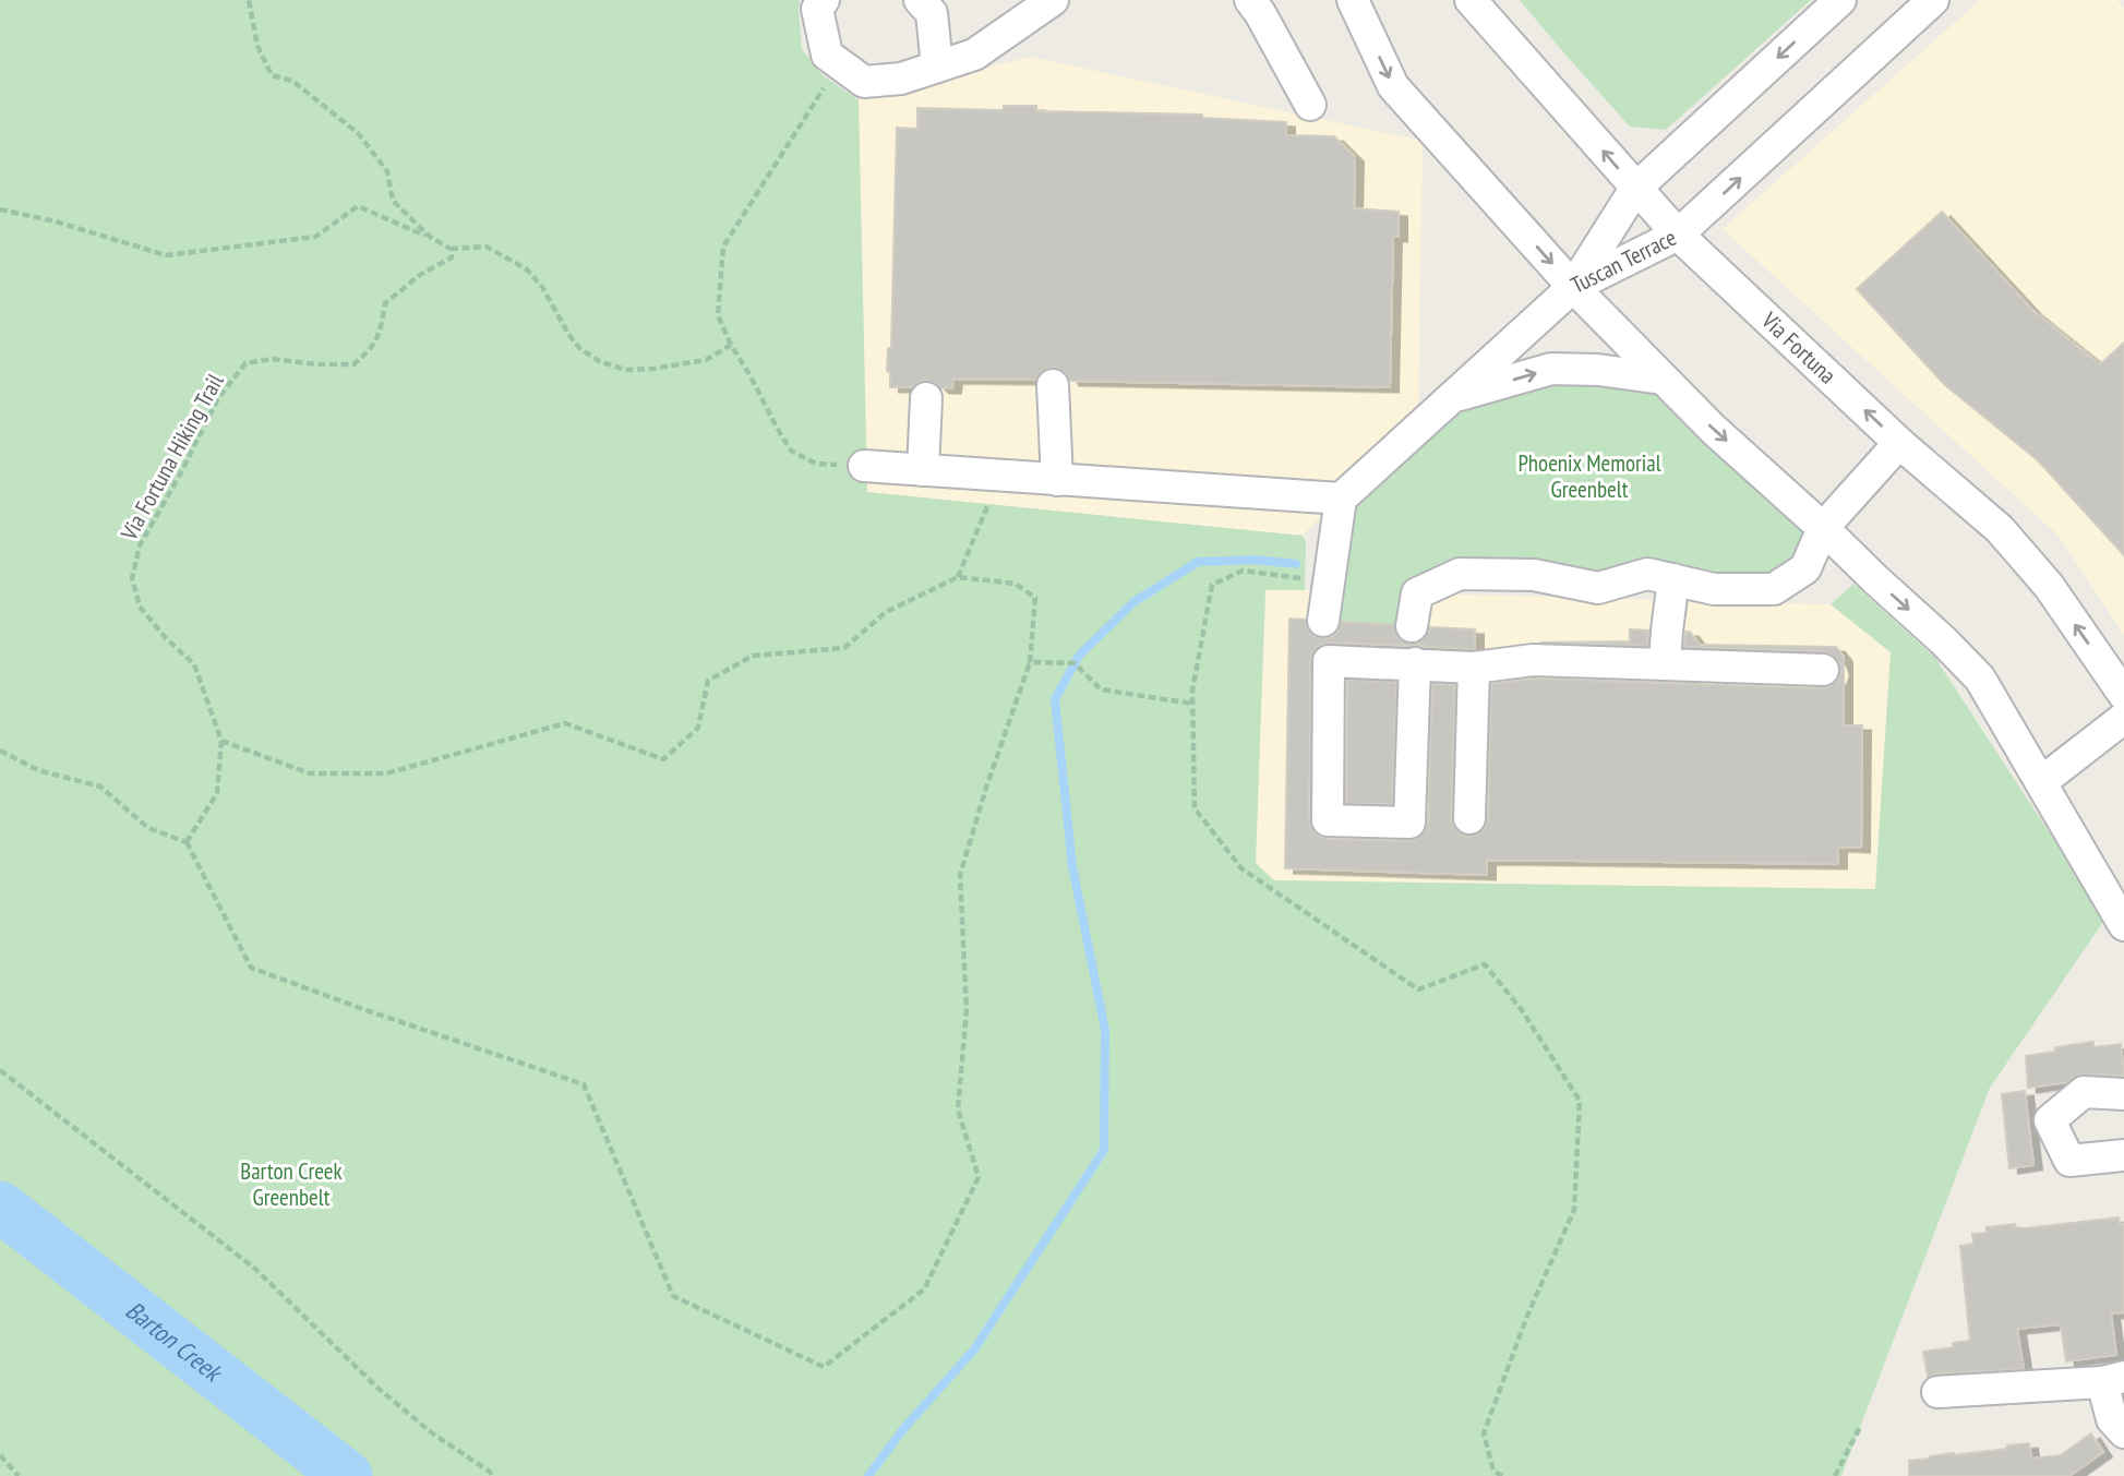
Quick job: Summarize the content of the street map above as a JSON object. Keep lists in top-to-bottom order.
{
  "streets": {
    "street": ["Tuscan Terrace", "Via Fortuna"],
    "path": ["Via Fortuna Hiking Trail"]
  },
  "crossings": [
    ["Tuscan Terrace", "Via Fortuna"]
  ],
  "water": ["Barton Creek"],
  "parks": ["Phoenix Memorial Greenbelt", "Barton Creek Greenbelt"]
}
